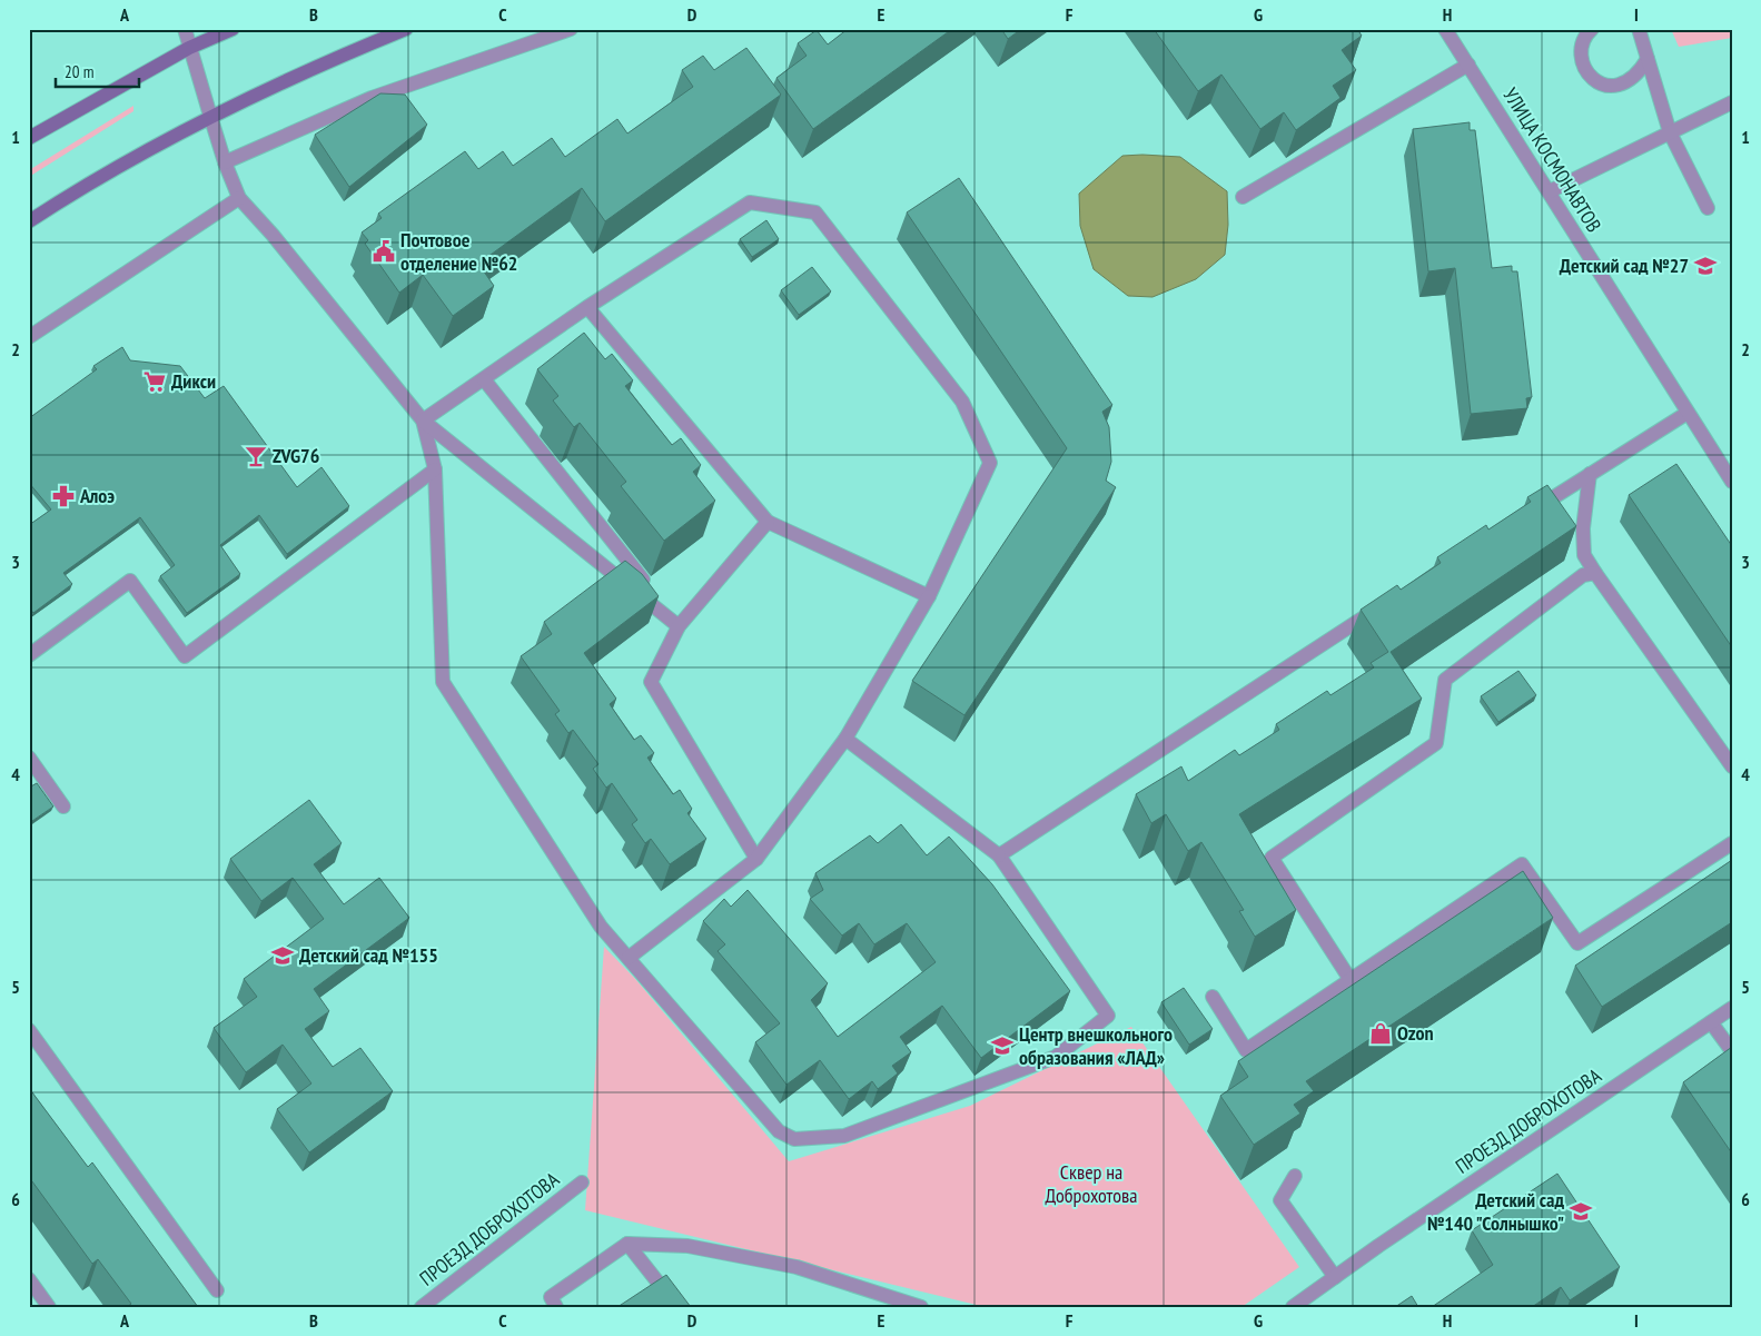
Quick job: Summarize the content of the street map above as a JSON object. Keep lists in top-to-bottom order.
{
  "streets": {
    "street": ["УЛИЦА КОСМОНАВТОВ", "ПРОЕЗД ДОБРОХОТОВА"]
  },
  "parks": ["Сквер на Доброхотова"],
  "places": {
    "public building": ["Почтовое отделение №62"],
    "school or university": [
      "Детский сад №27",
      "Детский сад №155",
      "Центр внешкольного образования «ЛАД»",
      "Детский сад №140 \"Солнышко\""
    ],
    "supermarket": ["Дикси"],
    "bar": ["ZVG76"],
    "pharmacy": ["Алоэ"],
    "shop": ["Ozon"]
  },
  "scale_bar": "20 m",
  "grid": {
    "columns": [
      "A",
      "B",
      "C",
      "D",
      "E",
      "F",
      "G",
      "H",
      "I"
    ],
    "rows": [
      "1",
      "2",
      "3",
      "4",
      "5",
      "6"
    ]
  }
}
